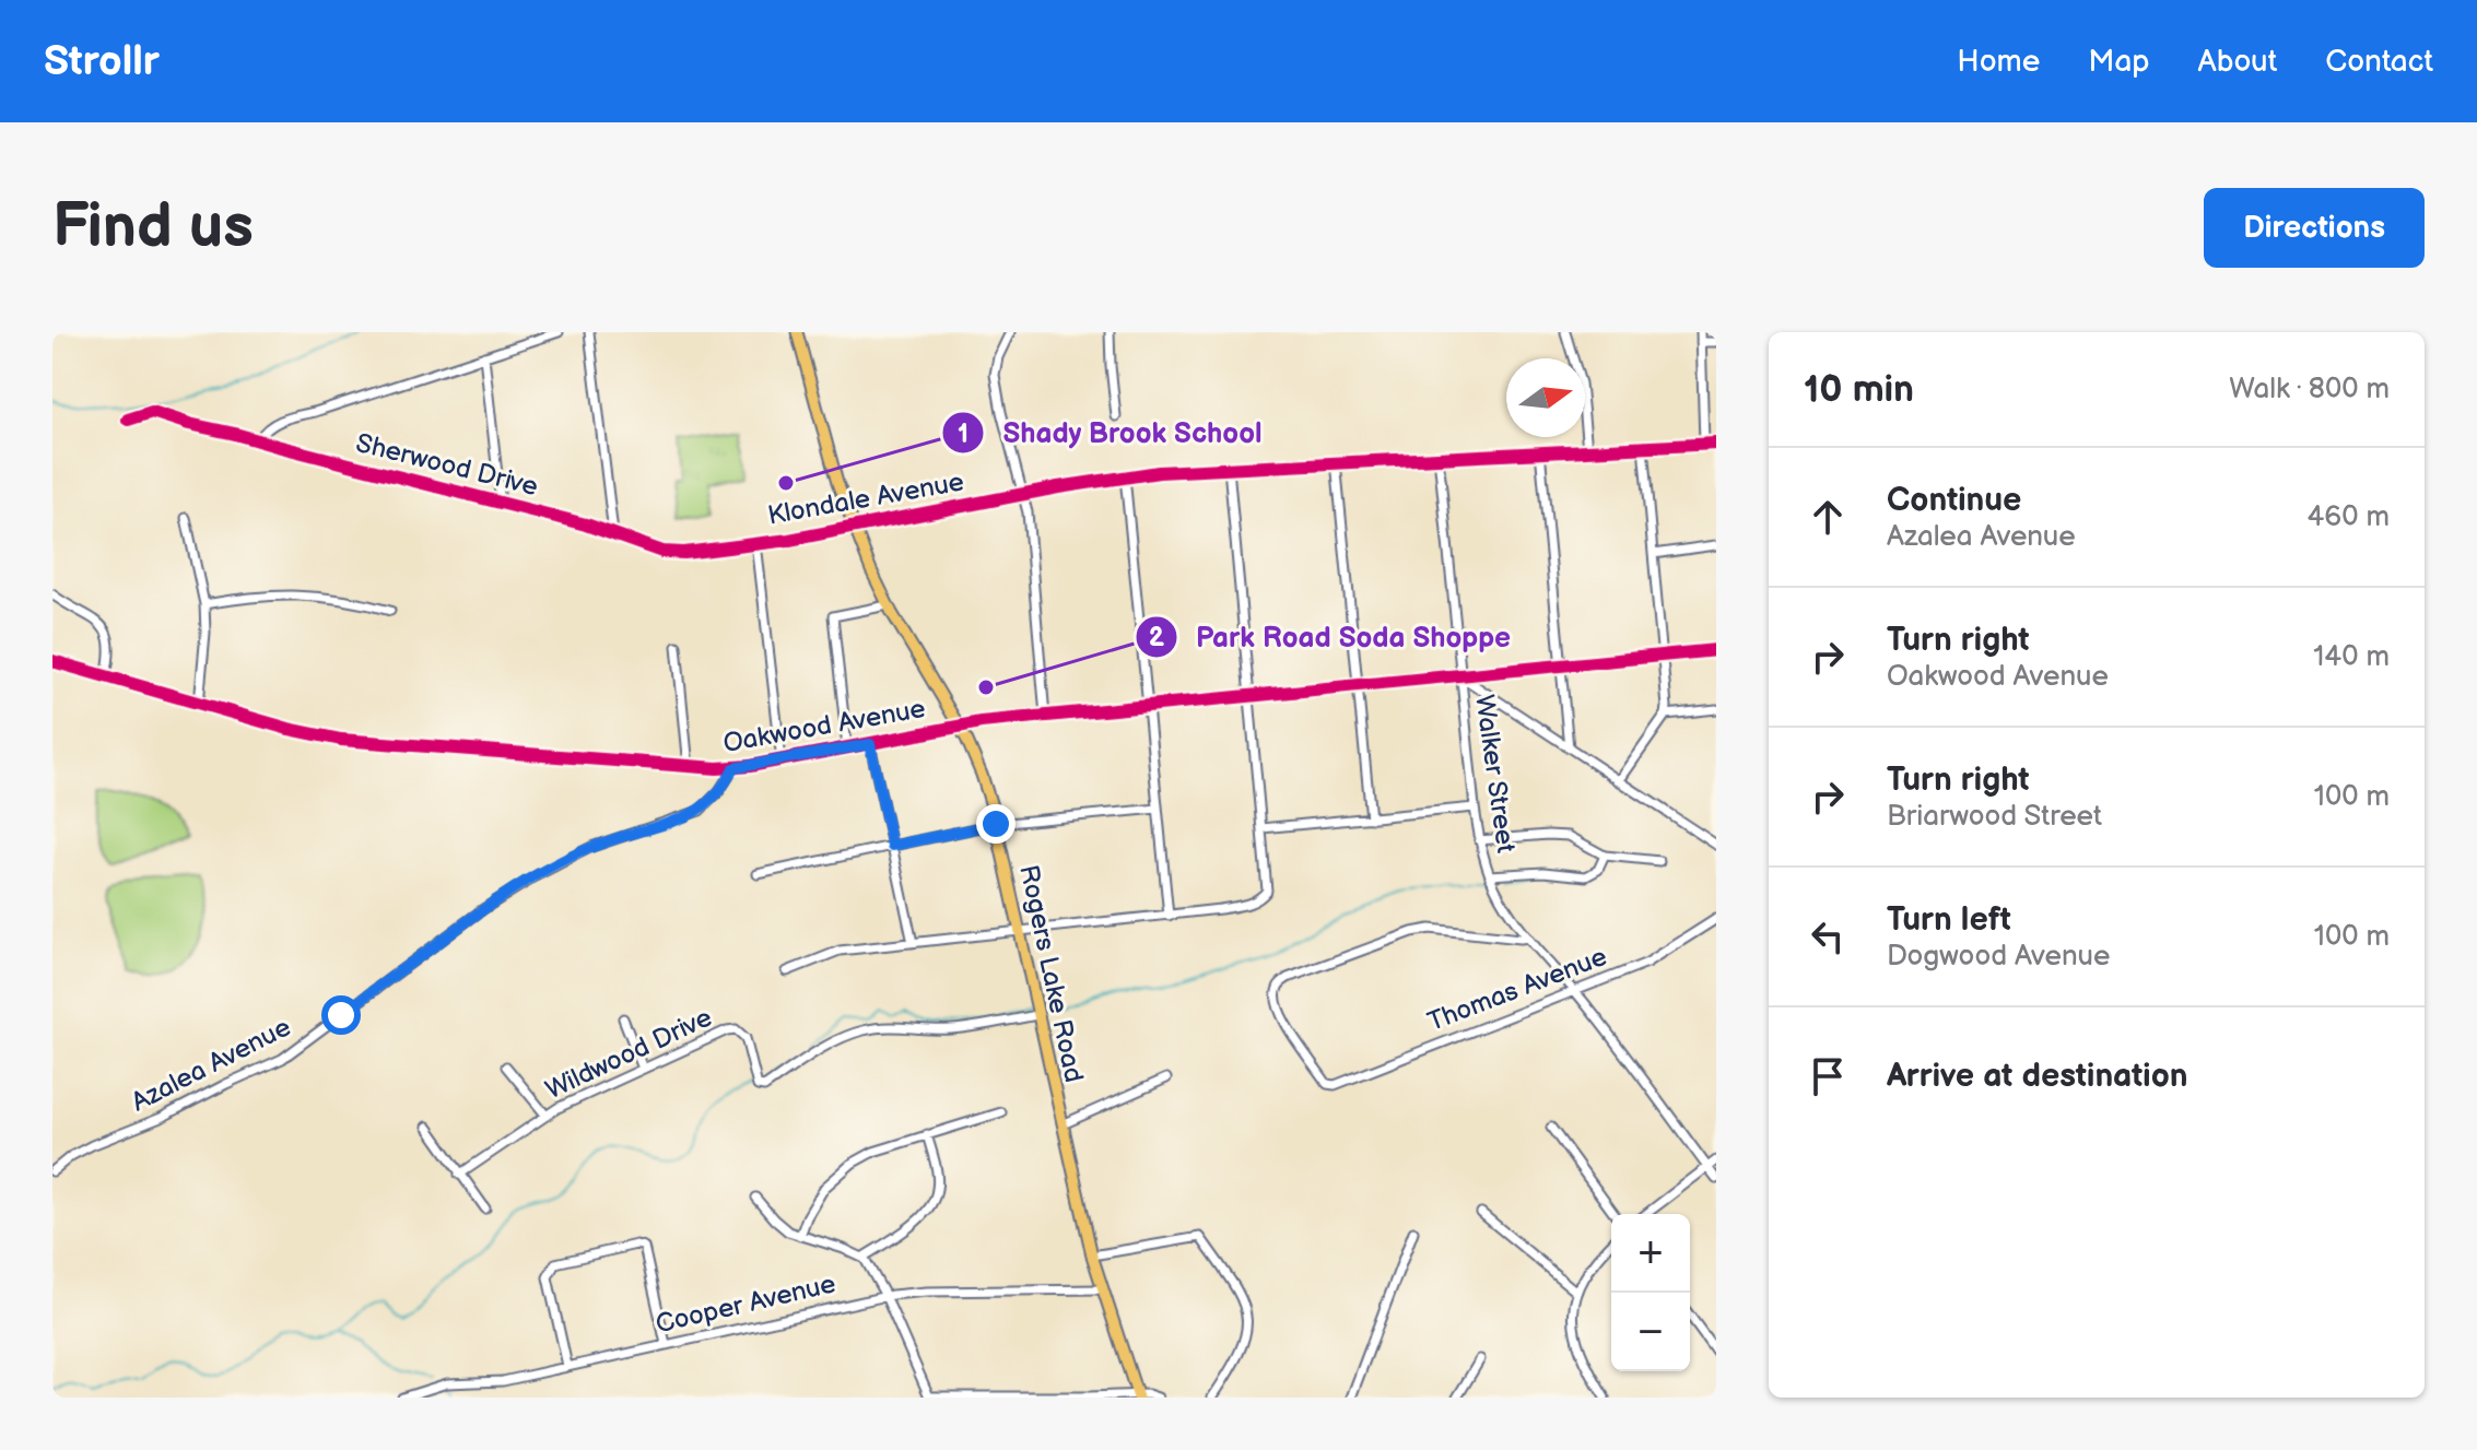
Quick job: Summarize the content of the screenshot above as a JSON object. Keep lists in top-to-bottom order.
{
  "streets": {
    "main road": ["Rogers Lake Road"],
    "street": [
      "Sherwood Drive",
      "Klondale Avenue",
      "Oakwood Avenue",
      "Walker Street",
      "Thomas Avenue",
      "Wildwood Drive",
      "Azalea Avenue",
      "Cooper Avenue"
    ]
  },
  "crossings": [
    ["Sherwood Drive", "Klondale Avenue"],
    ["Klondale Avenue", "Oakwood Avenue"],
    ["Klondale Avenue", "Walker Street"],
    ["Klondale Avenue", "Rogers Lake Road"],
    ["Oakwood Avenue", "Walker Street"],
    ["Oakwood Avenue", "Rogers Lake Road"],
    ["Oakwood Avenue", "Azalea Avenue"],
    ["Walker Street", "Thomas Avenue"],
    ["Rogers Lake Road", "Wildwood Drive"],
    ["Rogers Lake Road", "Cooper Avenue"]
  ],
  "places": ["Shady Brook School", "Park Road Soda Shoppe"],
  "north": "right",
  "page": {
    "header": "Strollr",
    "nav": [
      "Home",
      "Map",
      "About",
      "Contact"
    ],
    "buttons": "Directions",
    "title": "Find us",
    "heading": ["10 min", "Walk · 800 m"],
    "list": [
      ["Continue", "Azalea Avenue", "460 m"],
      ["Turn right", "Oakwood Avenue", "140 m"],
      ["Turn right", "Briarwood Street", "100 m"],
      ["Turn left", "Dogwood Avenue", "100 m"],
      "Arrive at destination"
    ],
    "map_buttons": ["+", "−"]
  }
}
